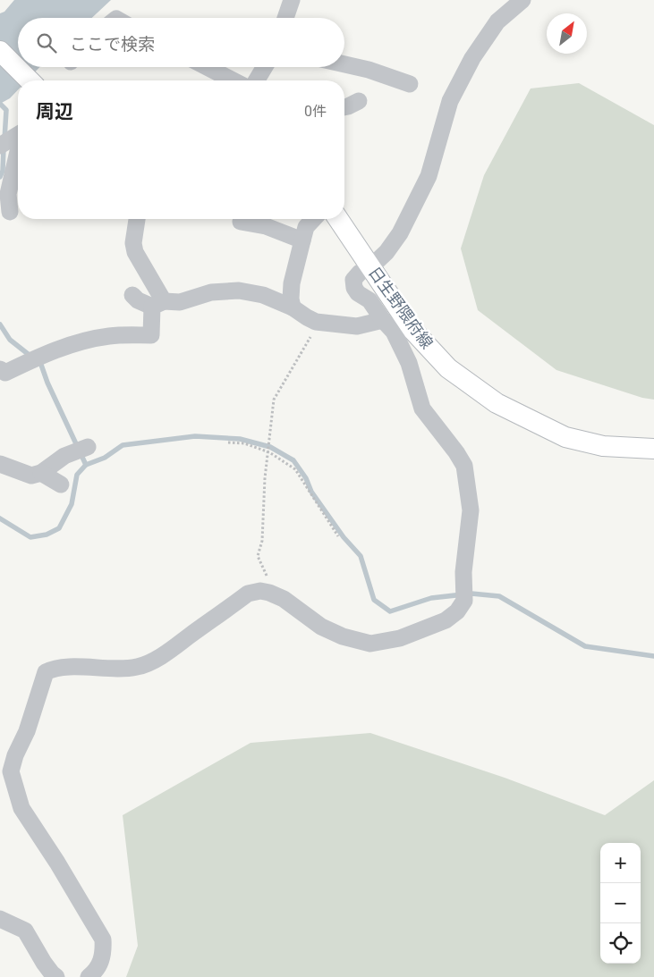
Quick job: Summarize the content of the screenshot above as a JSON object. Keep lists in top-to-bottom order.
{
  "streets": {
    "main road": ["日生野隈府線"]
  },
  "north": "top right",
  "page": {
    "search": "ここで検索",
    "heading": ["周辺", "0件"],
    "map_buttons": ["+", "−"]
  }
}
